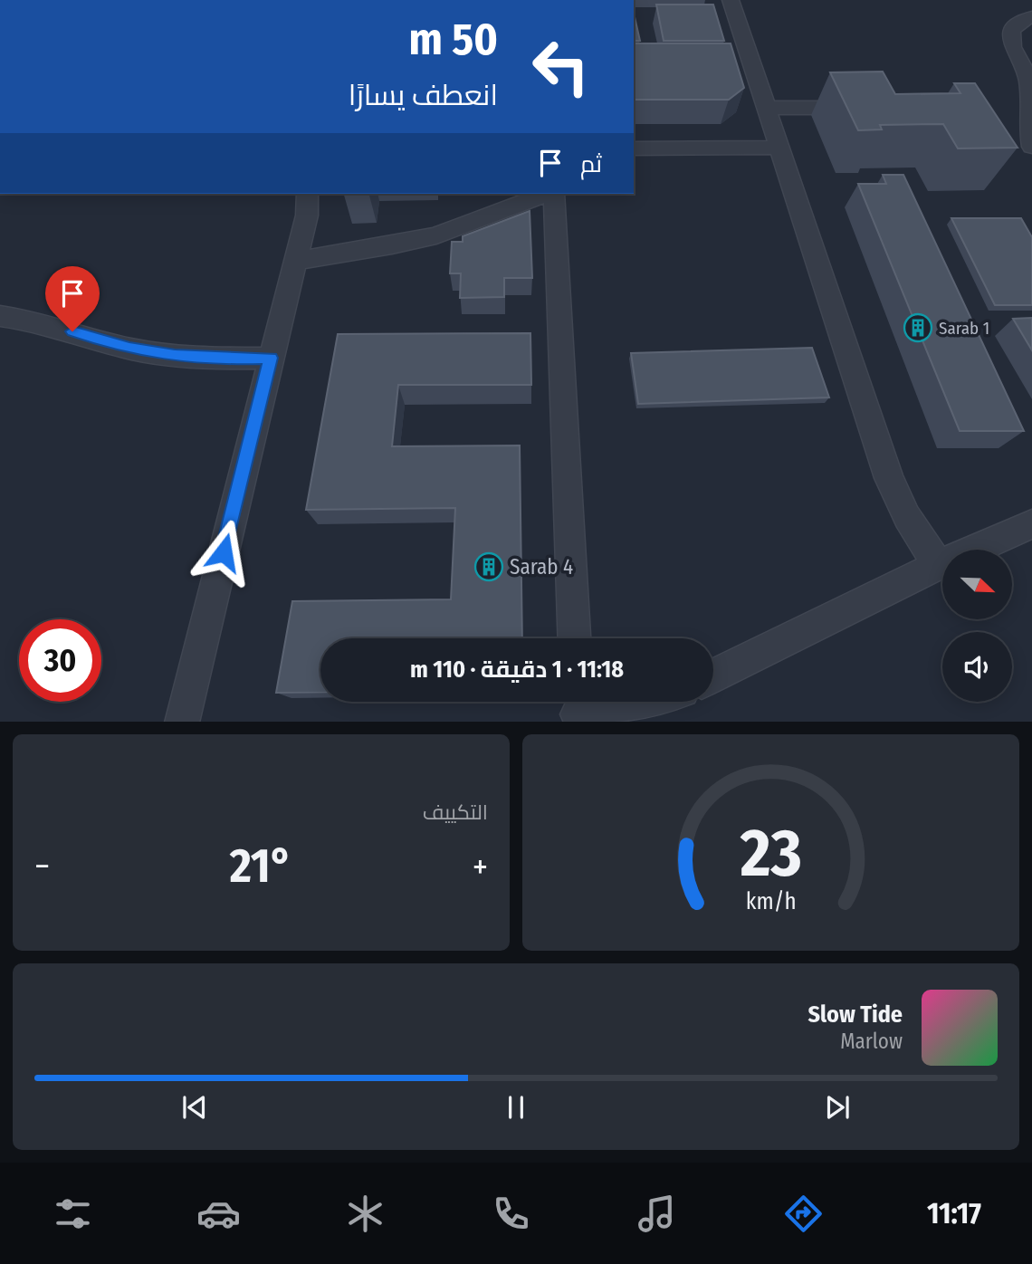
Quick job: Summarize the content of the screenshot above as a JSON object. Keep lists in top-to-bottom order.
{
  "places": {
    "building": ["Sarab 1", "Sarab 4"]
  },
  "north": "bottom right",
  "page": {
    "turn": ["50 m", "انعطف يسارًا"],
    "then": "ثم",
    "limit": "30",
    "trip": "11:18 · 1 دقيقة · 110 m",
    "tile": "التكييف",
    "heat": ["−", "21°", "+"],
    "song": ["Slow Tide", "Marlow"],
    "tabs": "11:17",
    "gauge": ["23", "km/h"]
  }
}
